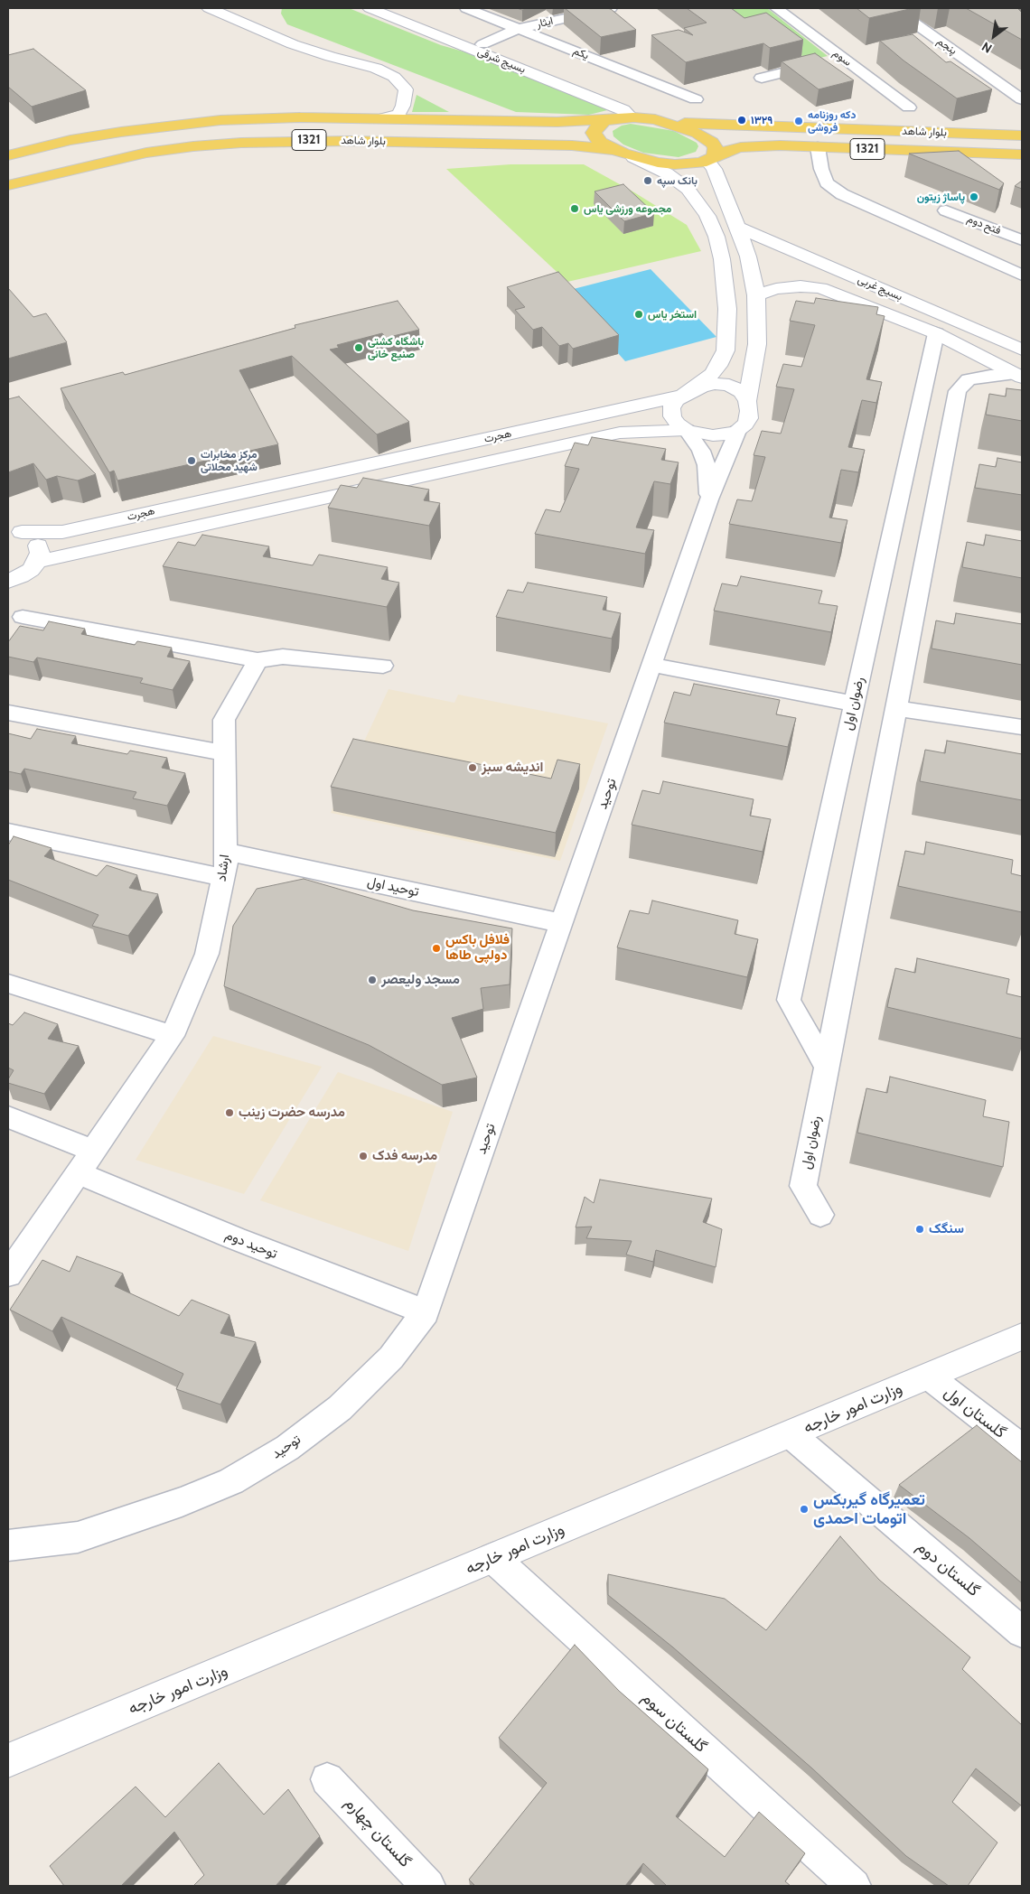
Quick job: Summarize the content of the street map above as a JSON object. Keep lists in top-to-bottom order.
{
  "streets": {
    "main road": [
      "بسیج شرقی",
      "بلوار شاهد",
      "1321",
      "بسیج غربی",
      "هجرت",
      "وزارت امور خارجه"
    ],
    "street": [
      "ایثار",
      "پنجم",
      "یکم",
      "سوم",
      "فتح دوم",
      "رضوان اول",
      "توحید",
      "ارشاد",
      "توحید اول",
      "توحید دوم",
      "گلستان اول",
      "گلستان دوم",
      "گلستان سوم",
      "گلستان چهارم"
    ]
  },
  "crossings": [
    ["ایثار", "یکم"],
    ["ایثار", "بسیج شرقی"],
    ["بسیج شرقی", "بلوار شاهد"],
    ["بلوار شاهد", "هجرت"],
    ["بسیج غربی", "رضوان اول"],
    ["هجرت", "توحید"],
    ["توحید", "توحید اول"],
    ["توحید", "توحید دوم"],
    ["ارشاد", "توحید اول"],
    ["ارشاد", "توحید دوم"],
    ["وزارت امور خارجه", "گلستان اول"],
    ["وزارت امور خارجه", "گلستان دوم"],
    ["وزارت امور خارجه", "گلستان سوم"]
  ],
  "places": [
    "۱۳۲۹",
    "دکه روزنامه فروشی",
    "بانک سپه",
    "پاساژ زیتون",
    "مجموعه ورزشی یاس",
    "استخر یاس",
    "باشگاه کشتی صنیع خانی",
    "مرکز مخابرات شهید محلاتی",
    "اندیشه سبز",
    "فلافل باکس دولپی طاها",
    "مسجد ولیعصر",
    "مدرسه حضرت زینب",
    "مدرسه فدک",
    "سنگک",
    "تعمیرگاه گیربکس اتومات احمدی"
  ],
  "north": "bottom left"
}
